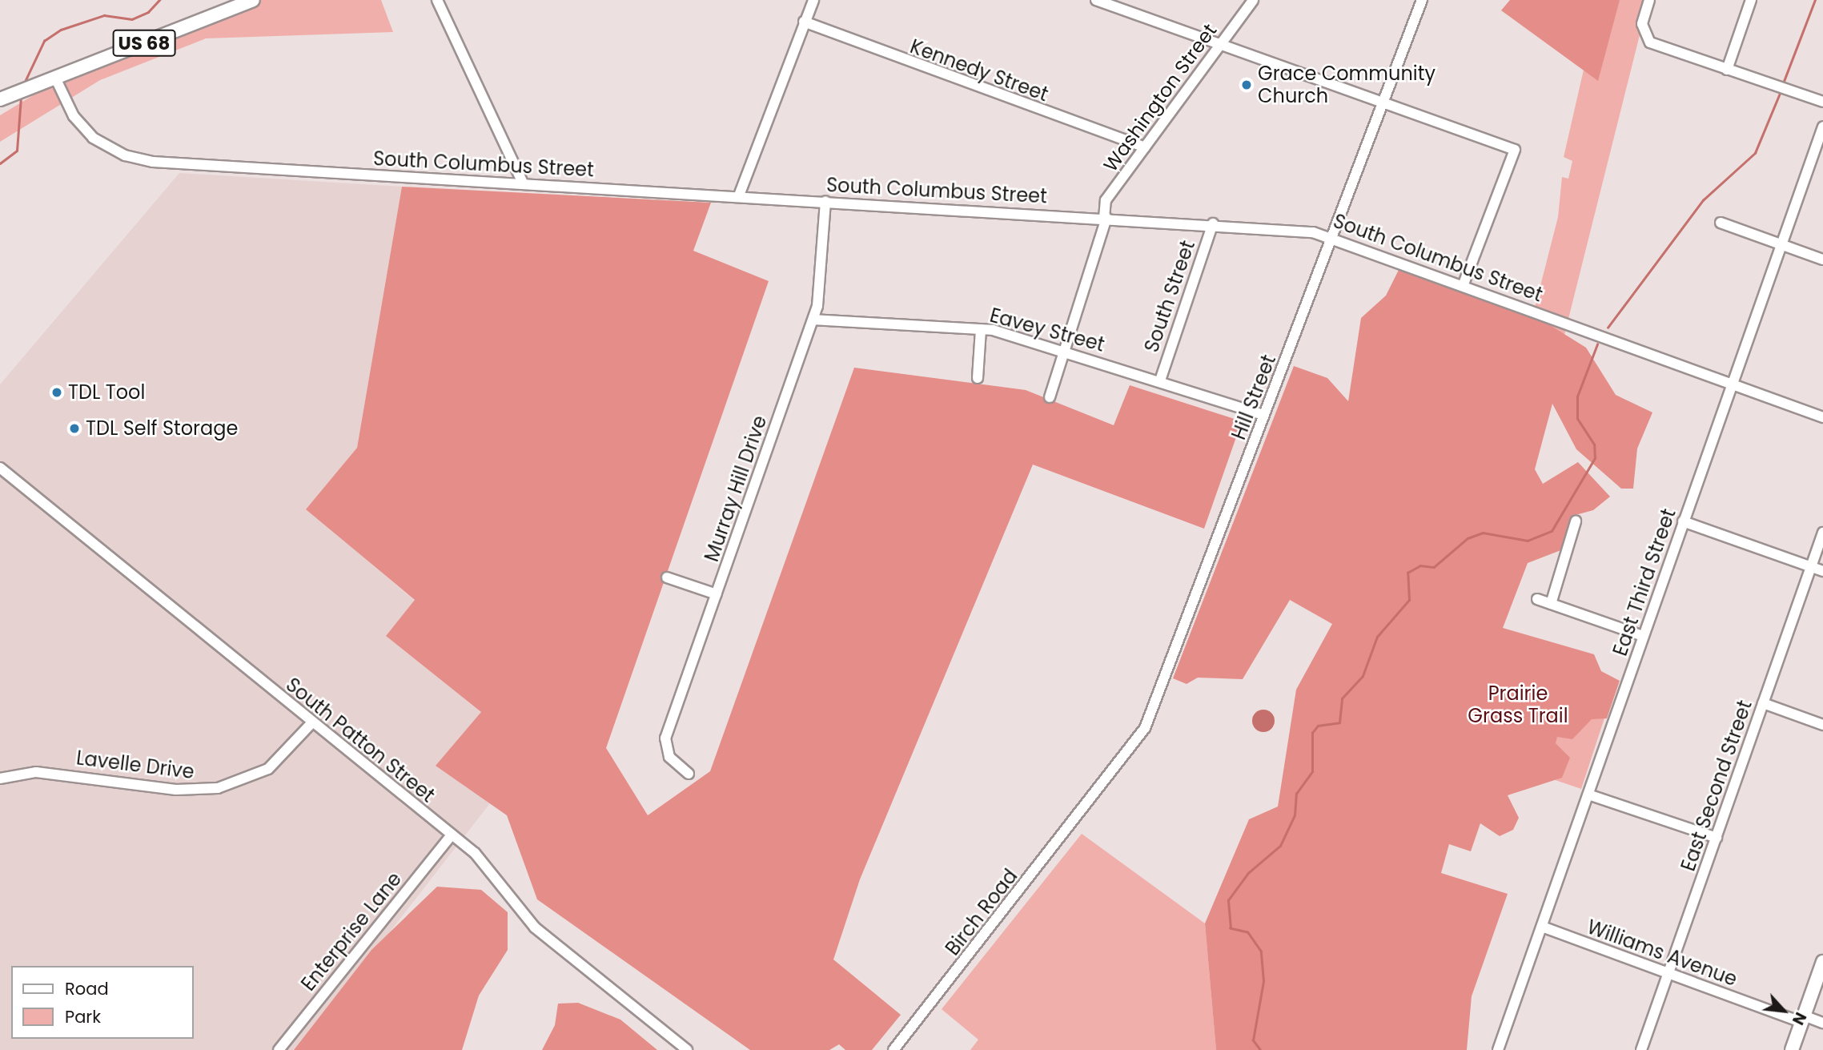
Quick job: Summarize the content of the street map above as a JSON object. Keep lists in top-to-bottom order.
{
  "streets": {
    "main road": ["US 68"],
    "street": [
      "Kennedy Street",
      "Washington Street",
      "South Columbus Street",
      "South Street",
      "Eavey Street",
      "Hill Street",
      "Murray Hill Drive",
      "East Third Street",
      "South Patton Street",
      "Lavelle Drive",
      "East Second Street",
      "Birch Road",
      "Enterprise Lane",
      "Williams Avenue"
    ]
  },
  "crossings": [
    ["US 68", "South Columbus Street"],
    ["Kennedy Street", "Washington Street"],
    ["Washington Street", "South Columbus Street"],
    ["Washington Street", "Eavey Street"],
    ["South Columbus Street", "South Street"],
    ["South Columbus Street", "Hill Street"],
    ["South Columbus Street", "Murray Hill Drive"],
    ["South Columbus Street", "East Third Street"],
    ["South Street", "Eavey Street"],
    ["Eavey Street", "Hill Street"],
    ["Eavey Street", "Murray Hill Drive"],
    ["Hill Street", "Birch Road"],
    ["East Third Street", "Williams Avenue"],
    ["South Patton Street", "Lavelle Drive"],
    ["South Patton Street", "Enterprise Lane"],
    ["East Second Street", "Williams Avenue"]
  ],
  "parks": ["Prairie Grass Trail"],
  "places": ["Grace Community Church", "TDL Tool", "TDL Self Storage"],
  "legend": ["Road", "Park"],
  "north": "bottom right"
}
